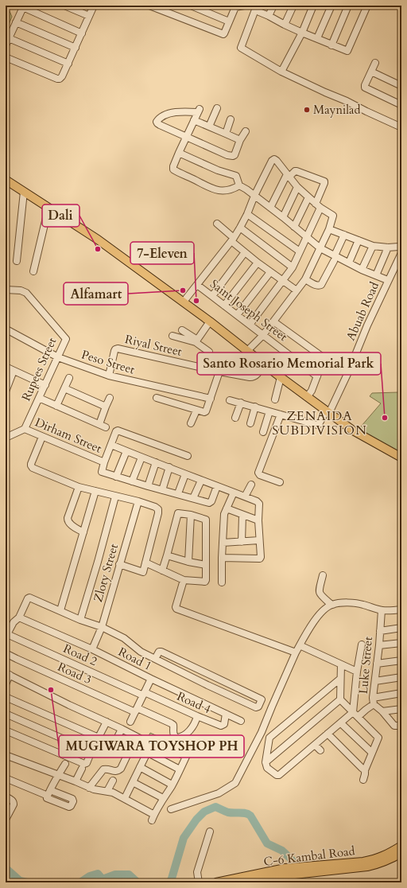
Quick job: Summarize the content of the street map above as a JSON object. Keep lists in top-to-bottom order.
{
  "streets": {
    "main road": ["C-6 Kambal Road"],
    "street": [
      "Saint Joseph Street",
      "Abuab Road",
      "Riyal Street",
      "Peso Street",
      "Rupees Street",
      "Dirham Street",
      "Zloty Street",
      "Road 2",
      "Road 1",
      "Luke Street",
      "Road 3",
      "Road 4"
    ]
  },
  "crossings": [
    ["Riyal Street", "Peso Street"],
    ["Peso Street", "Rupees Street"],
    ["Rupees Street", "Dirham Street"],
    ["Zloty Street", "Road 1"],
    ["Road 2", "Road 4"],
    ["Road 1", "Road 4"],
    ["Road 3", "Road 4"]
  ],
  "districts": ["ZENAIDA SUBDIVISION"],
  "places": [
    "Maynilad",
    "Dali",
    "Alfamart",
    "7-Eleven",
    "Santo Rosario Memorial Park",
    "MUGIWARA TOYSHOP PH"
  ]
}
